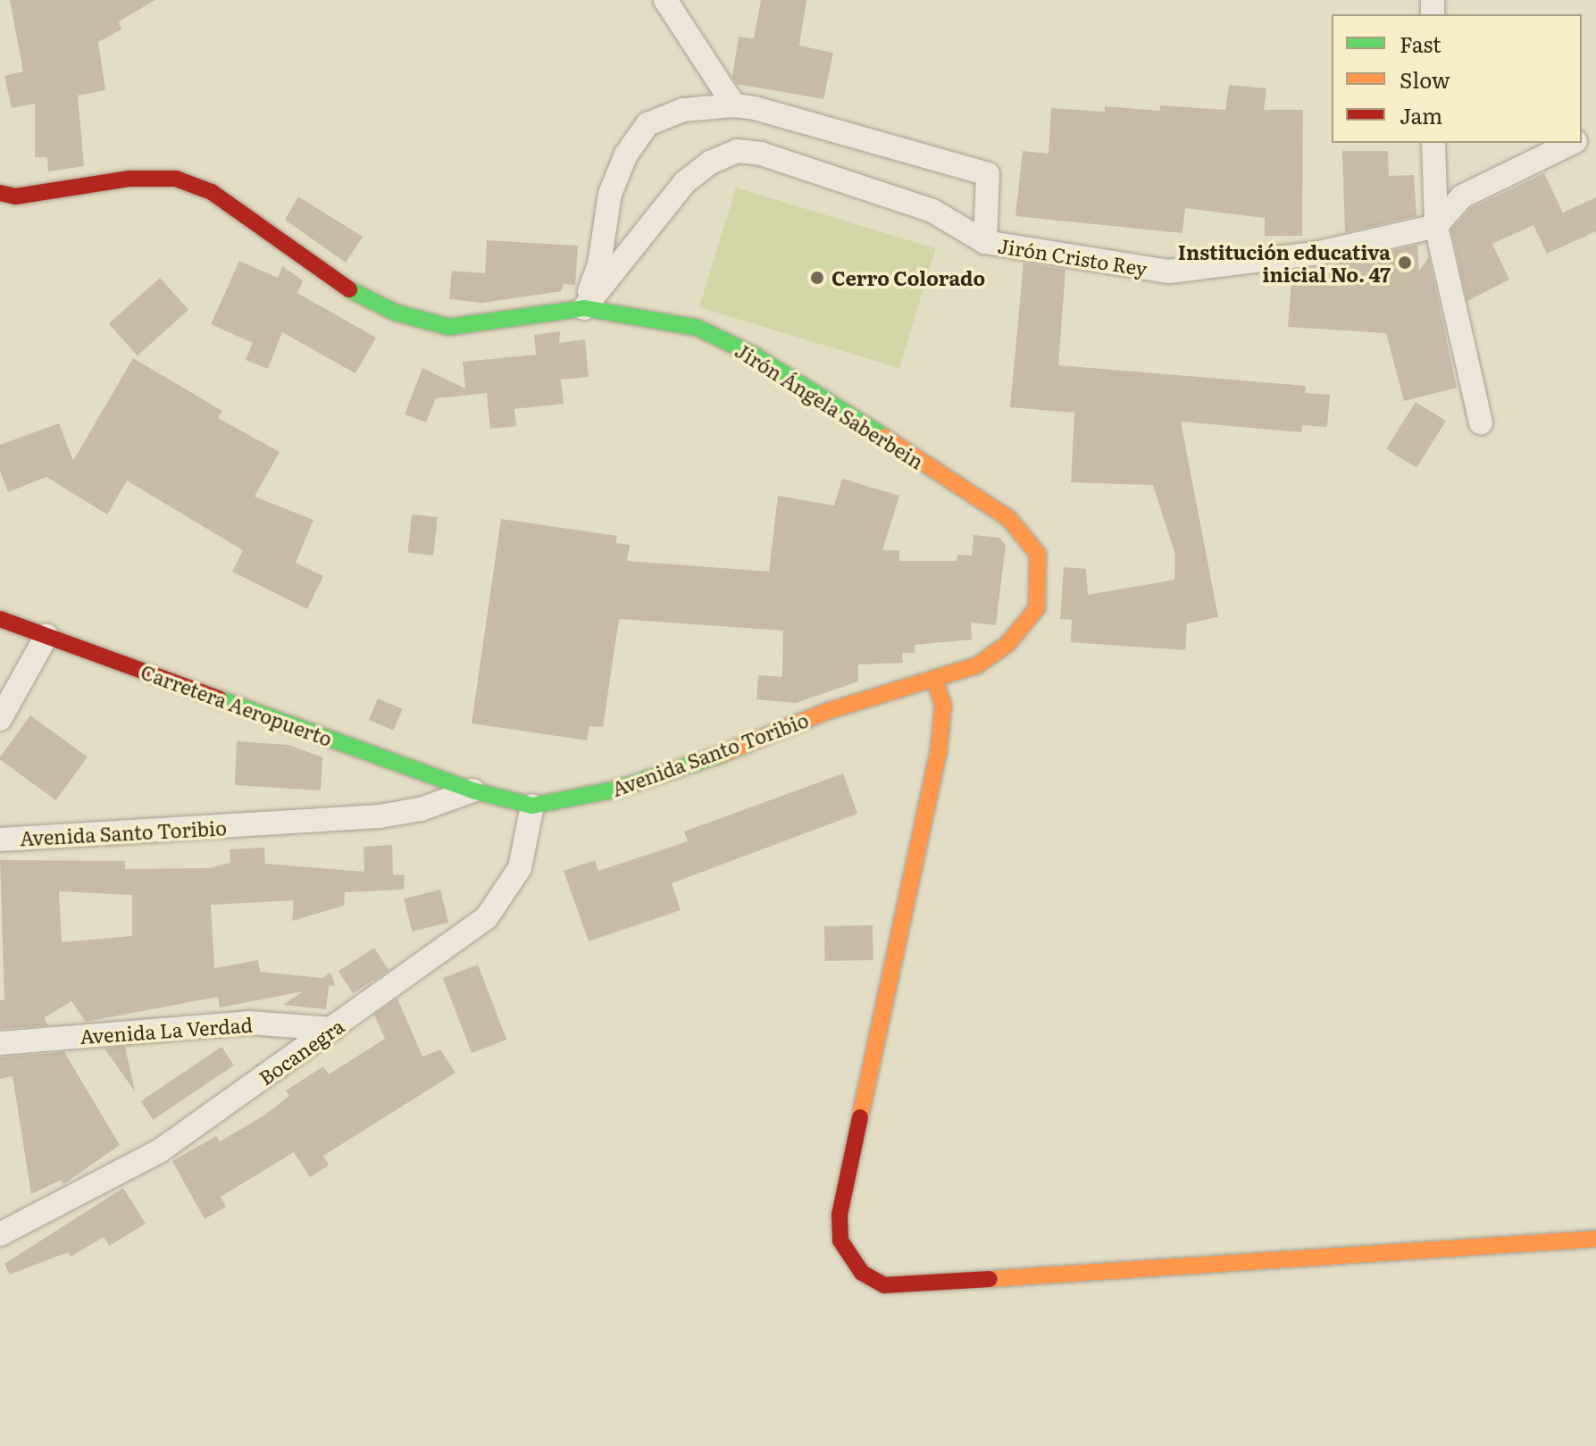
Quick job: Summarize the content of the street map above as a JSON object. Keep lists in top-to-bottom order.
{
  "streets": {
    "main road": ["Jirón Ángela Saberbein", "Carretera Aeropuerto", "Avenida Santo Toribio"],
    "street": ["Jirón Cristo Rey", "Avenida La Verdad", "Bocanegra"]
  },
  "crossings": [
    ["Jirón Cristo Rey", "Jirón Ángela Saberbein"],
    ["Jirón Ángela Saberbein", "Avenida Santo Toribio"],
    ["Carretera Aeropuerto", "Avenida Santo Toribio"],
    ["Avenida Santo Toribio", "Bocanegra"],
    ["Avenida La Verdad", "Bocanegra"]
  ],
  "places": ["Institución educativa inicial No. 47", "Cerro Colorado"],
  "legend": ["Fast", "Slow", "Jam"]
}
